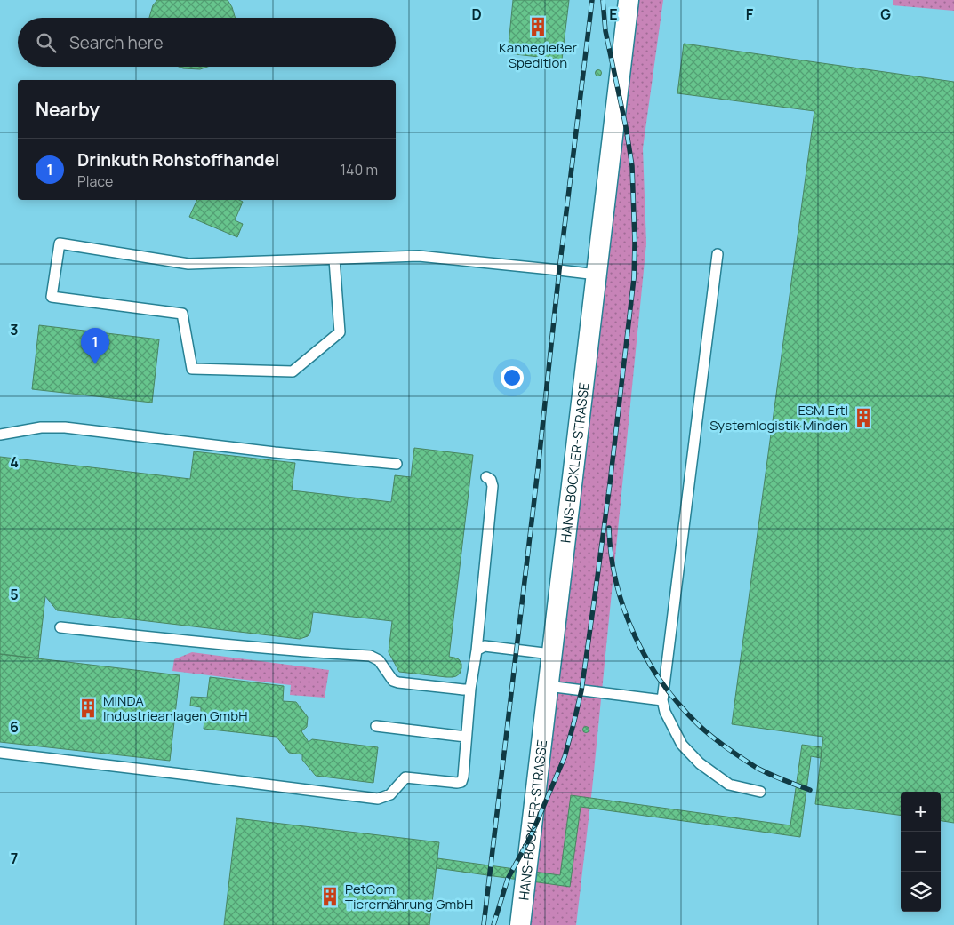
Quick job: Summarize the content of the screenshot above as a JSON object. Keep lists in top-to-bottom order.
{
  "streets": {
    "street": ["HANS-BÖCKLER-STRASSE"]
  },
  "places": {
    "building": [
      "Kannegießer Spedition",
      "ESM Ertl Systemlogistik Minden",
      "MINDA Industrieanlagen GmbH",
      "PetCom Tierernährung GmbH"
    ]
  },
  "page": {
    "search": "Search here",
    "heading": "Nearby",
    "list": [
      {
        "mark": "1",
        "name": "Drinkuth Rohstoffhandel",
        "note": "Place",
        "value": "140 m"
      }
    ],
    "pins": "1",
    "map_buttons": ["+", "−"]
  },
  "grid": {
    "columns": [
      "D",
      "E",
      "F",
      "G"
    ],
    "rows": [
      "3",
      "4",
      "5",
      "6",
      "7"
    ]
  }
}
